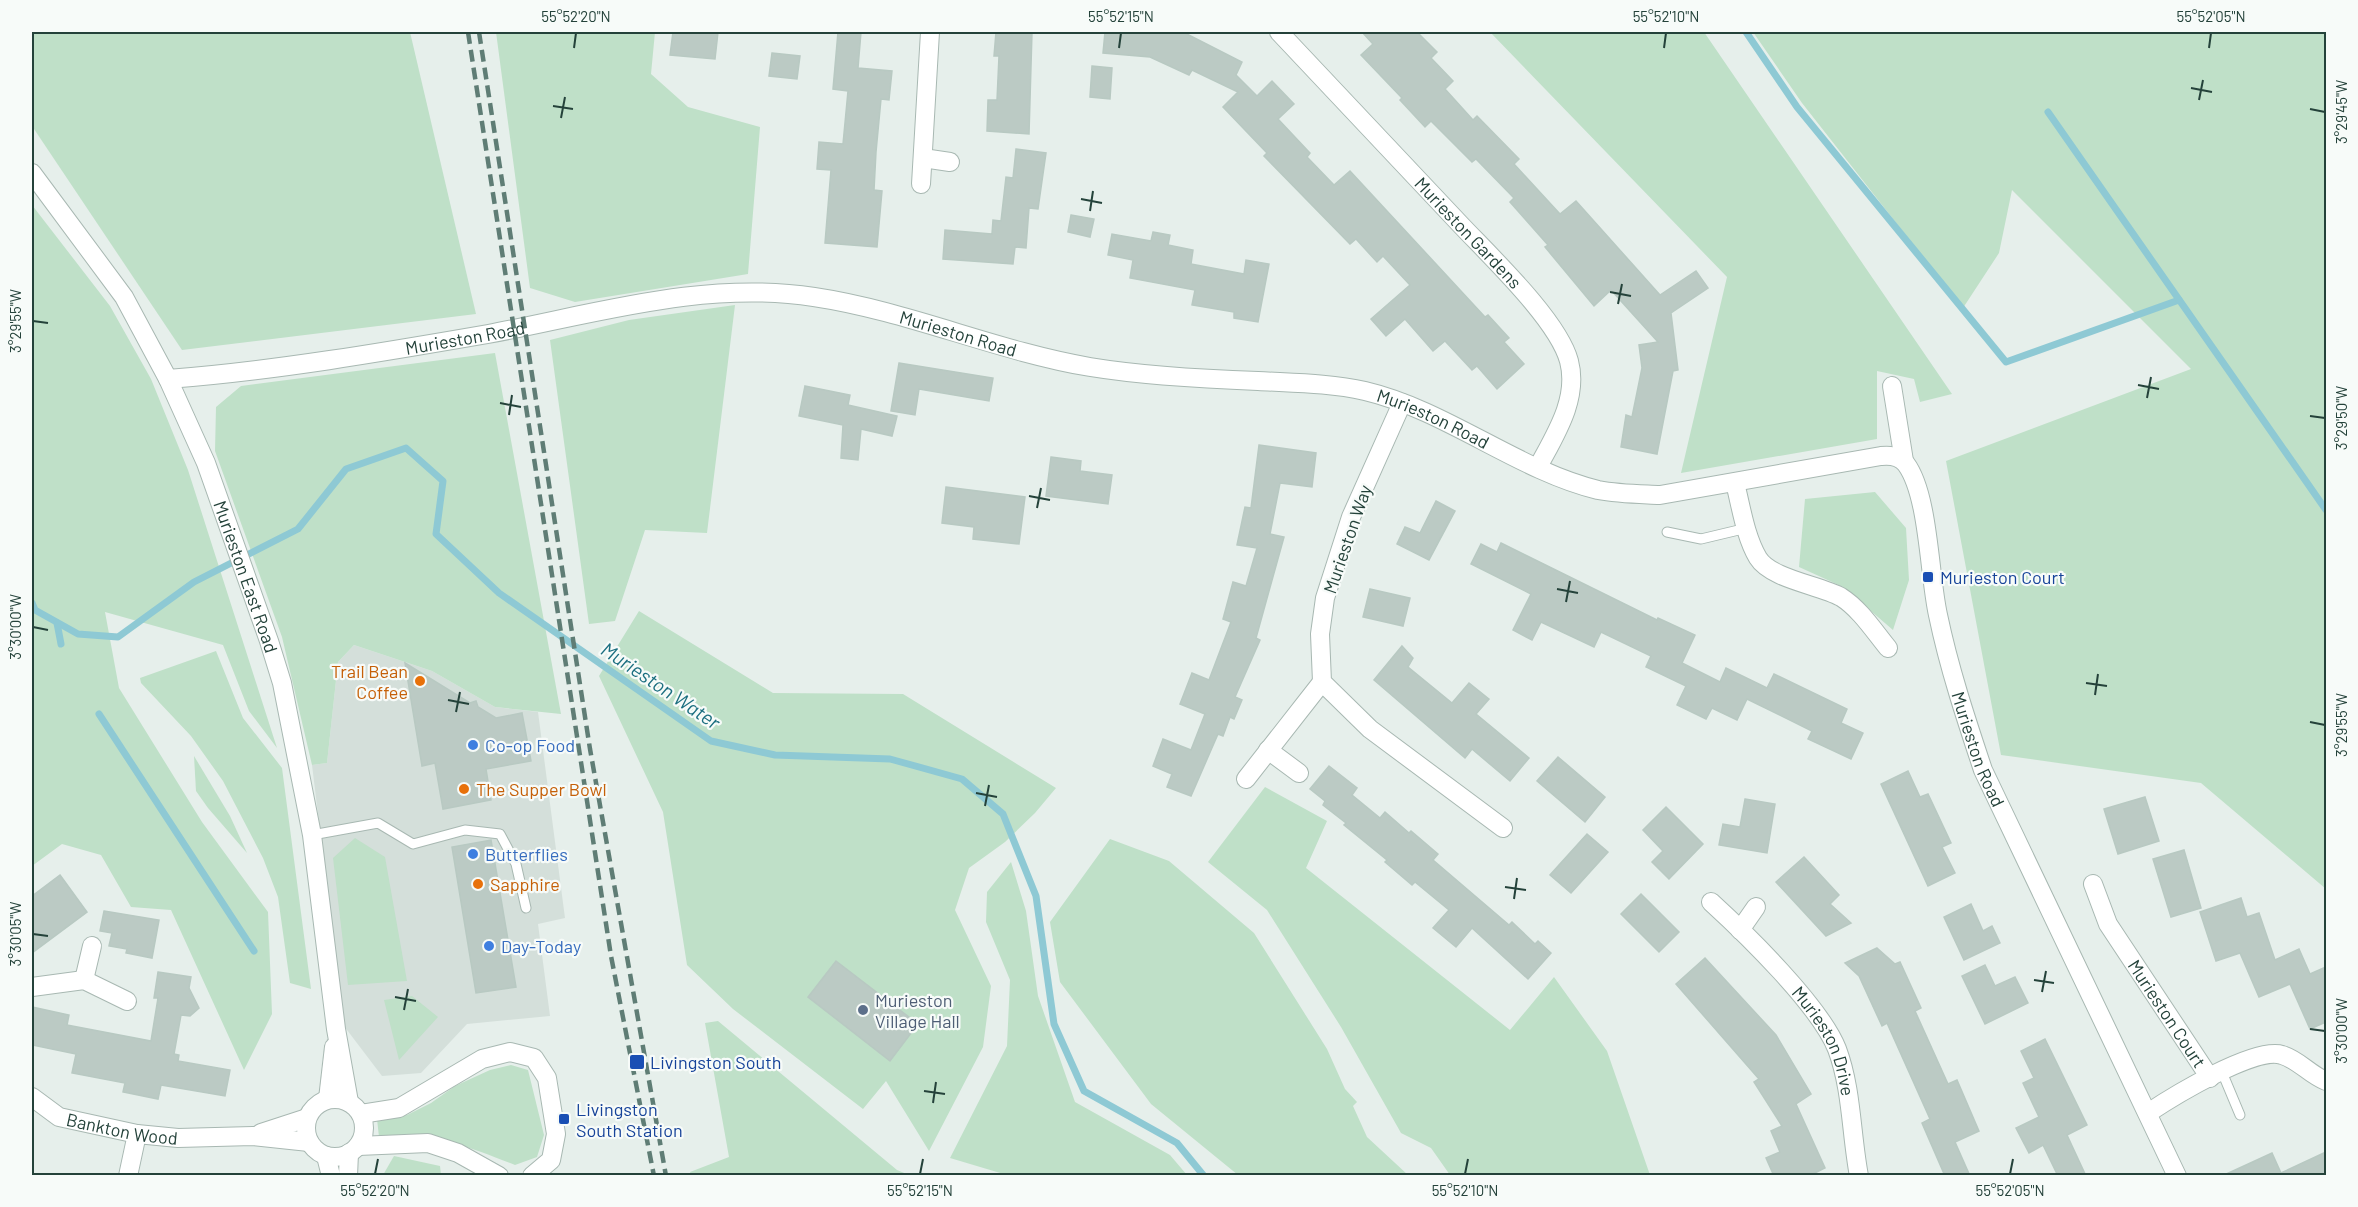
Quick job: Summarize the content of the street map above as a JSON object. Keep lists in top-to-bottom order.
{
  "streets": {
    "street": [
      "Murieston Gardens",
      "Murieston Road",
      "Murieston Way",
      "Murieston East Road",
      "Murieston Court",
      "Murieston Drive",
      "Bankton Wood"
    ]
  },
  "crossings": [
    ["Murieston Gardens", "Murieston Road"],
    ["Murieston Road", "Murieston Way"],
    ["Murieston Road", "Murieston East Road"],
    ["Murieston Road", "Murieston Court"]
  ],
  "water": ["Murieston Water"],
  "places": {
    "transit": ["Murieston Court", "Livingston South", "Livingston South Station"],
    "other": [
      "Trail Bean Coffee",
      "Co-op Food",
      "The Supper Bowl",
      "Butterflies",
      "Sapphire",
      "Day-Today",
      "Murieston Village Hall"
    ]
  },
  "coordinates": [
    "55°52'20\"N",
    "55°52'15\"N",
    "55°52'10\"N",
    "55°52'05\"N",
    "3°29'45\"W",
    "3°29'55\"W",
    "3°29'50\"W",
    "3°30'00\"W",
    "3°30'05\"W"
  ]
}
